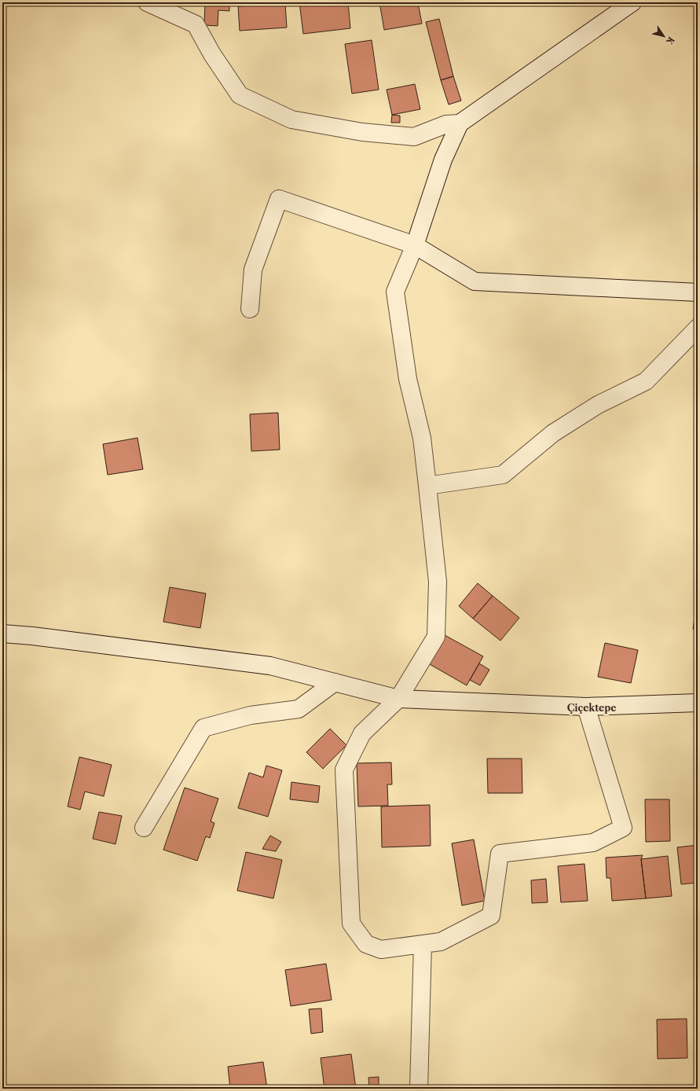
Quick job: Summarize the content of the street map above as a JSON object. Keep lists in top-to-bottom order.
{
  "districts": ["Çiçektepe"],
  "north": "bottom right"
}
